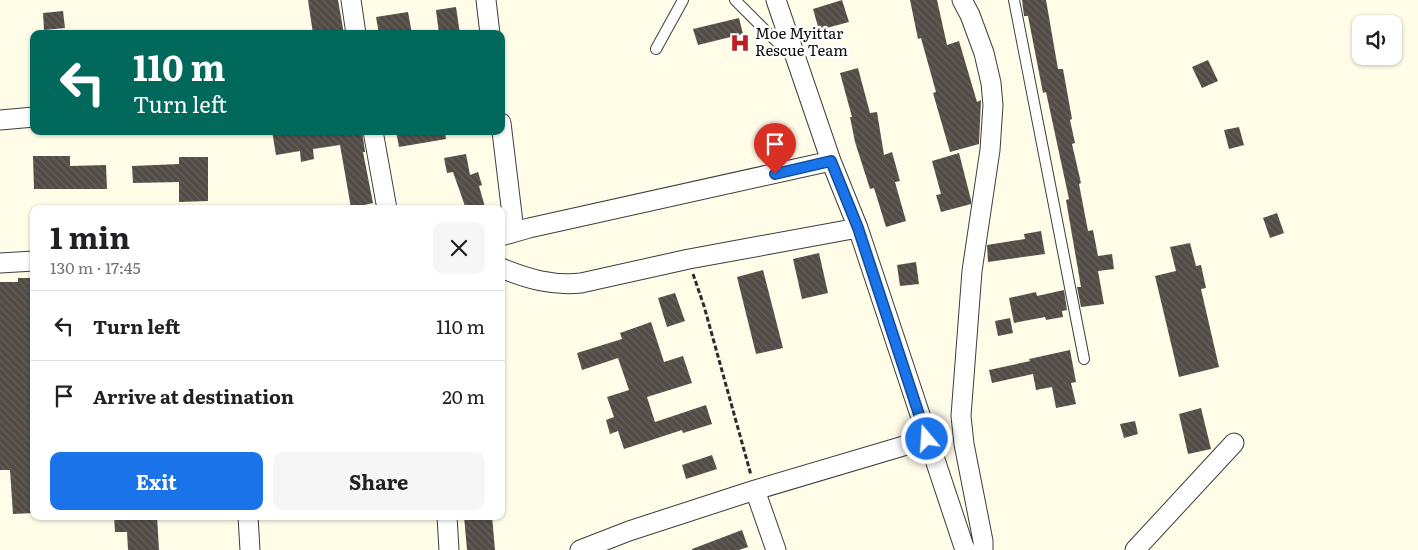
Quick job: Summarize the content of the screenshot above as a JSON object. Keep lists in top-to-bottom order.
{
  "places": {
    "hospital": ["Moe Myittar Rescue Team"]
  },
  "page": {
    "turn": ["110 m", "Turn left"],
    "heading": ["1 min", "130 m · 17:45"],
    "list": [
      {
        "name": "Turn left",
        "value": "110 m"
      },
      {
        "name": "Arrive at destination",
        "value": "20 m"
      }
    ],
    "buttons": ["Exit", "Share"]
  }
}
